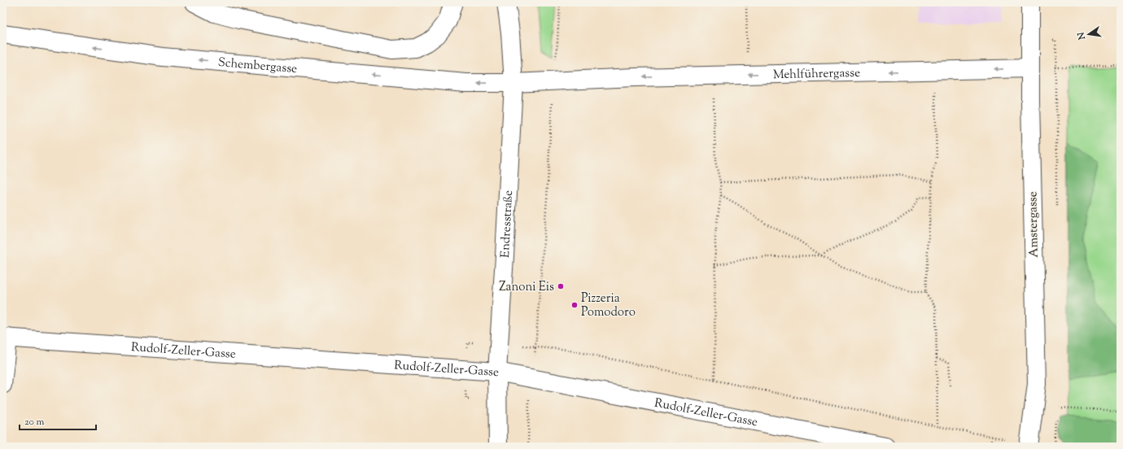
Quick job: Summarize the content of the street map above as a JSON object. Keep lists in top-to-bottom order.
{
  "streets": {
    "street": [
      "Schembergasse",
      "Mehlführergasse",
      "Endresstraße",
      "Amstergasse",
      "Rudolf-Zeller-Gasse"
    ]
  },
  "crossings": [
    ["Schembergasse", "Mehlführergasse"],
    ["Schembergasse", "Endresstraße"],
    ["Mehlführergasse", "Endresstraße"],
    ["Mehlführergasse", "Amstergasse"],
    ["Endresstraße", "Rudolf-Zeller-Gasse"]
  ],
  "one_way": ["Schembergasse", "Mehlführergasse"],
  "places": ["Zanoni Eis", "Pizzeria Pomodoro"],
  "scale_bar": "20 m",
  "north": "left"
}
